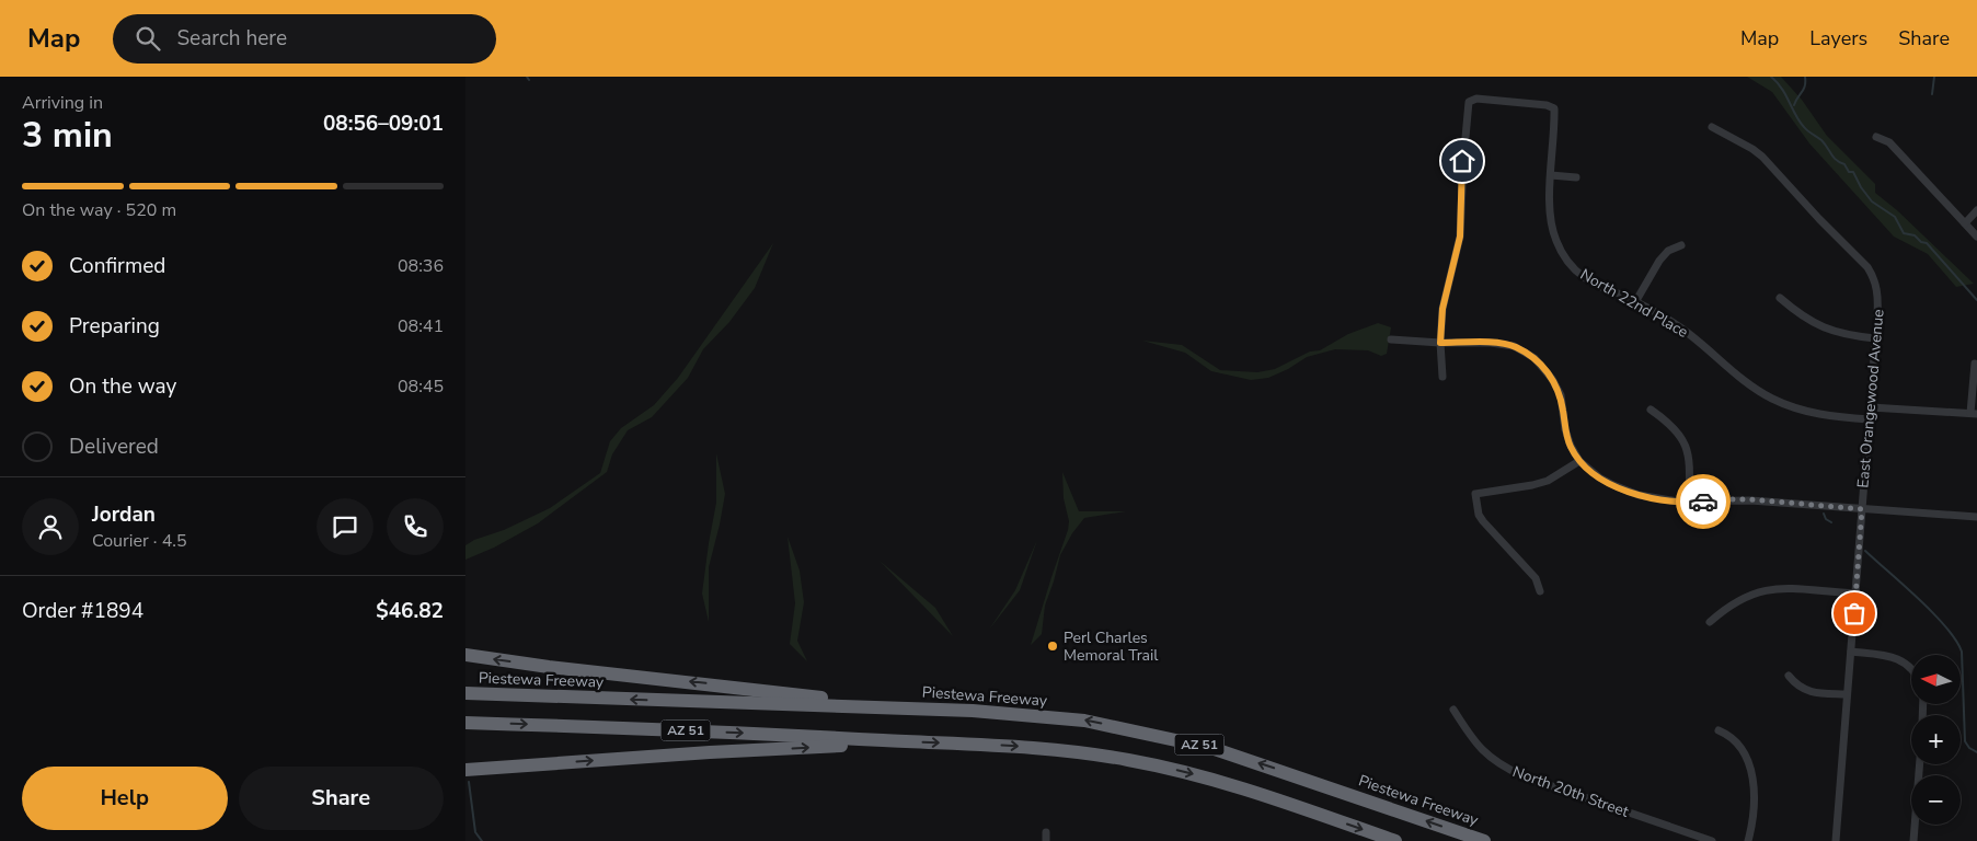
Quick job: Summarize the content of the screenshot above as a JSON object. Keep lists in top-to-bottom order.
{
  "streets": {
    "highway": ["Piestewa Freeway", "AZ 51"],
    "street": ["North 22nd Place", "East Orangewood Avenue", "North 20th Street"]
  },
  "crossings": [
    ["North 22nd Place", "East Orangewood Avenue"]
  ],
  "places": ["Perl Charles Memoral Trail"],
  "north": "left",
  "page": {
    "header": "Map",
    "search": "Search here",
    "nav": ["Map", "Layers", "Share"],
    "heading": ["3 min", "Arriving in", "08:56–09:01"],
    "panel": [
      "Jordan",
      "Courier · 4.5",
      "Order #1894",
      "$46.82"
    ],
    "bar": "On the way · 520 m",
    "list": [
      ["Confirmed", "08:36"],
      ["Preparing", "08:41"],
      ["On the way", "08:45"],
      "Delivered"
    ],
    "map_buttons": ["+", "−"],
    "buttons": ["Help", "Share"]
  }
}
